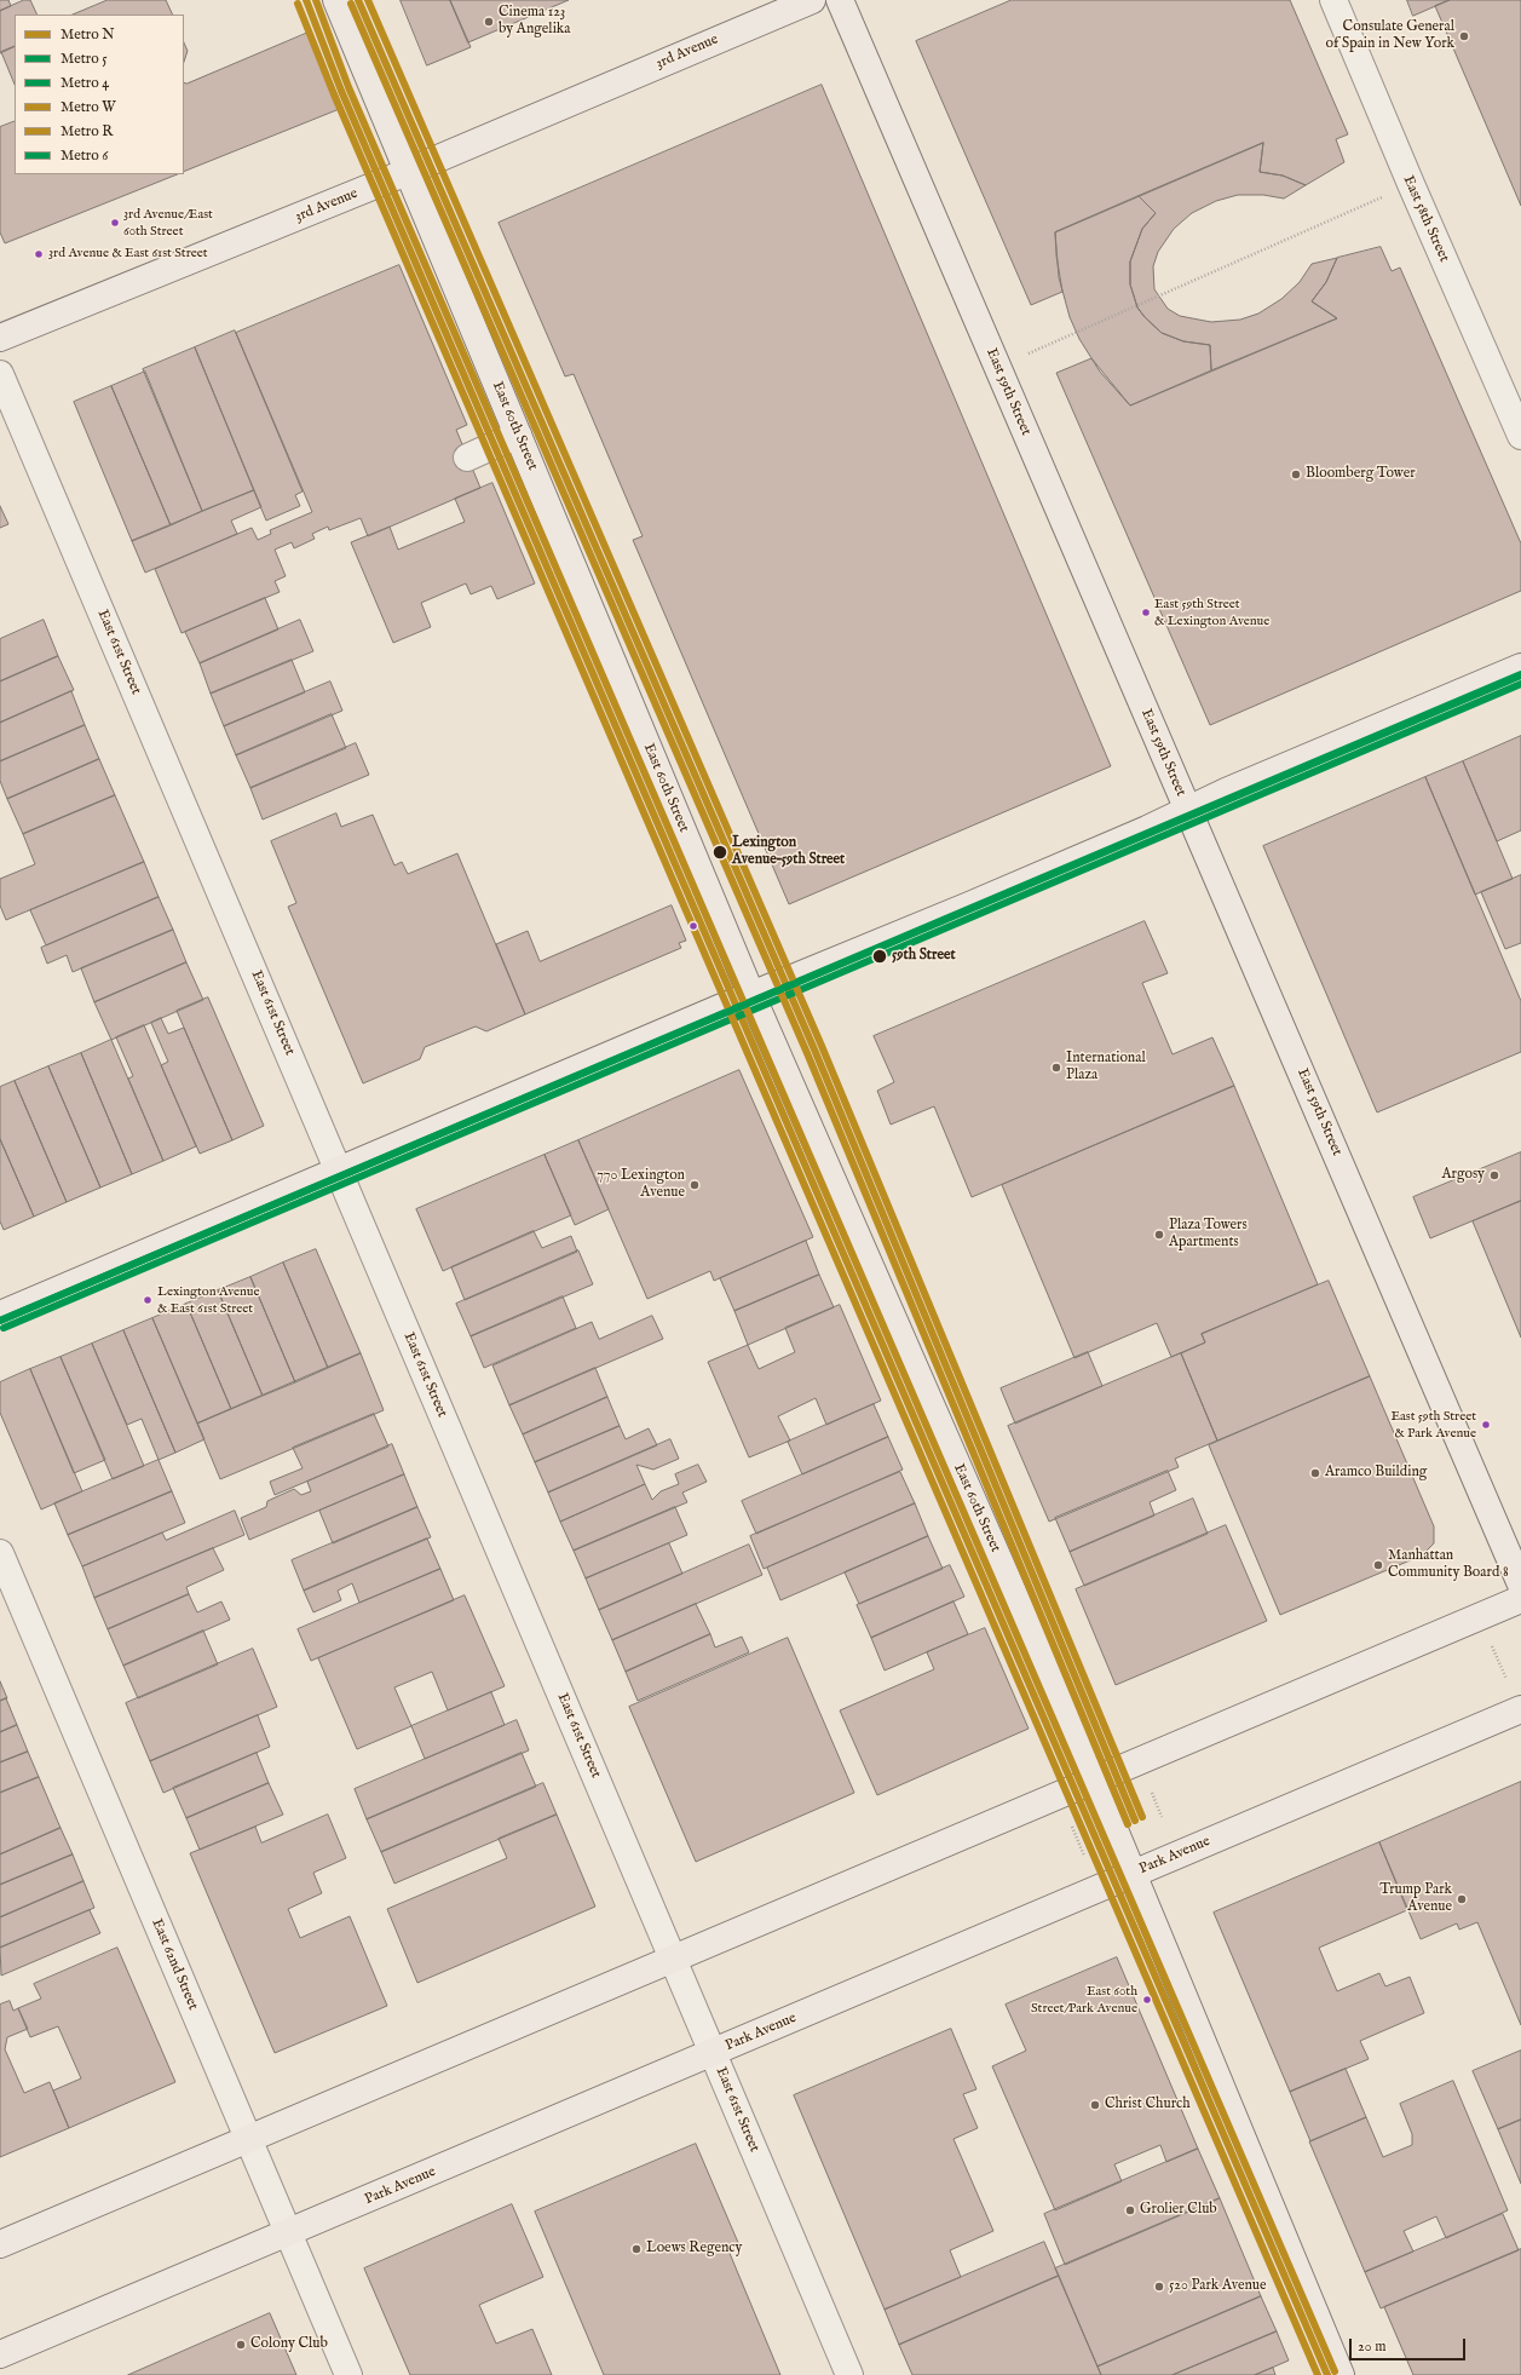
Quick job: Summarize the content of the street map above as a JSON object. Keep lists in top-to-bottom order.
{
  "streets": {
    "main road": [
      "3rd Avenue",
      "East 59th Street",
      "East 60th Street",
      "Park Avenue"
    ],
    "street": ["East 58th Street", "East 61st Street", "East 62nd Street"]
  },
  "crossings": [
    ["3rd Avenue", "East 60th Street"],
    ["East 60th Street", "Park Avenue"],
    ["East 61st Street", "Park Avenue"],
    ["Park Avenue", "East 62nd Street"]
  ],
  "places": [
    "Cinema 123 by Angelika",
    "Consulate General of Spain in New York",
    "3rd Avenue/East 60th Street",
    "3rd Avenue & East 61st Street",
    "Bloomberg Tower",
    "East 59th Street & Lexington Avenue",
    "Lexington Avenue–59th Street",
    "59th Street",
    "International Plaza",
    "Argosy",
    "770 Lexington Avenue",
    "Plaza Towers Apartments",
    "Lexington Avenue & East 61st Street",
    "East 59th Street & Park Avenue",
    "Aramco Building",
    "Manhattan Community Board 8",
    "Trump Park Avenue",
    "East 60th Street/Park Avenue",
    "Christ Church",
    "Grolier Club",
    "Loews Regency",
    "520 Park Avenue",
    "Colony Club"
  ],
  "lines": [
    "metro line N",
    "metro line R",
    "metro line W",
    "metro line 5",
    "metro line 6",
    "metro line 4"
  ],
  "legend": [
    "Metro N",
    "Metro 5",
    "Metro 4",
    "Metro W",
    "Metro R",
    "Metro 6"
  ],
  "scale_bar": "20 m"
}
